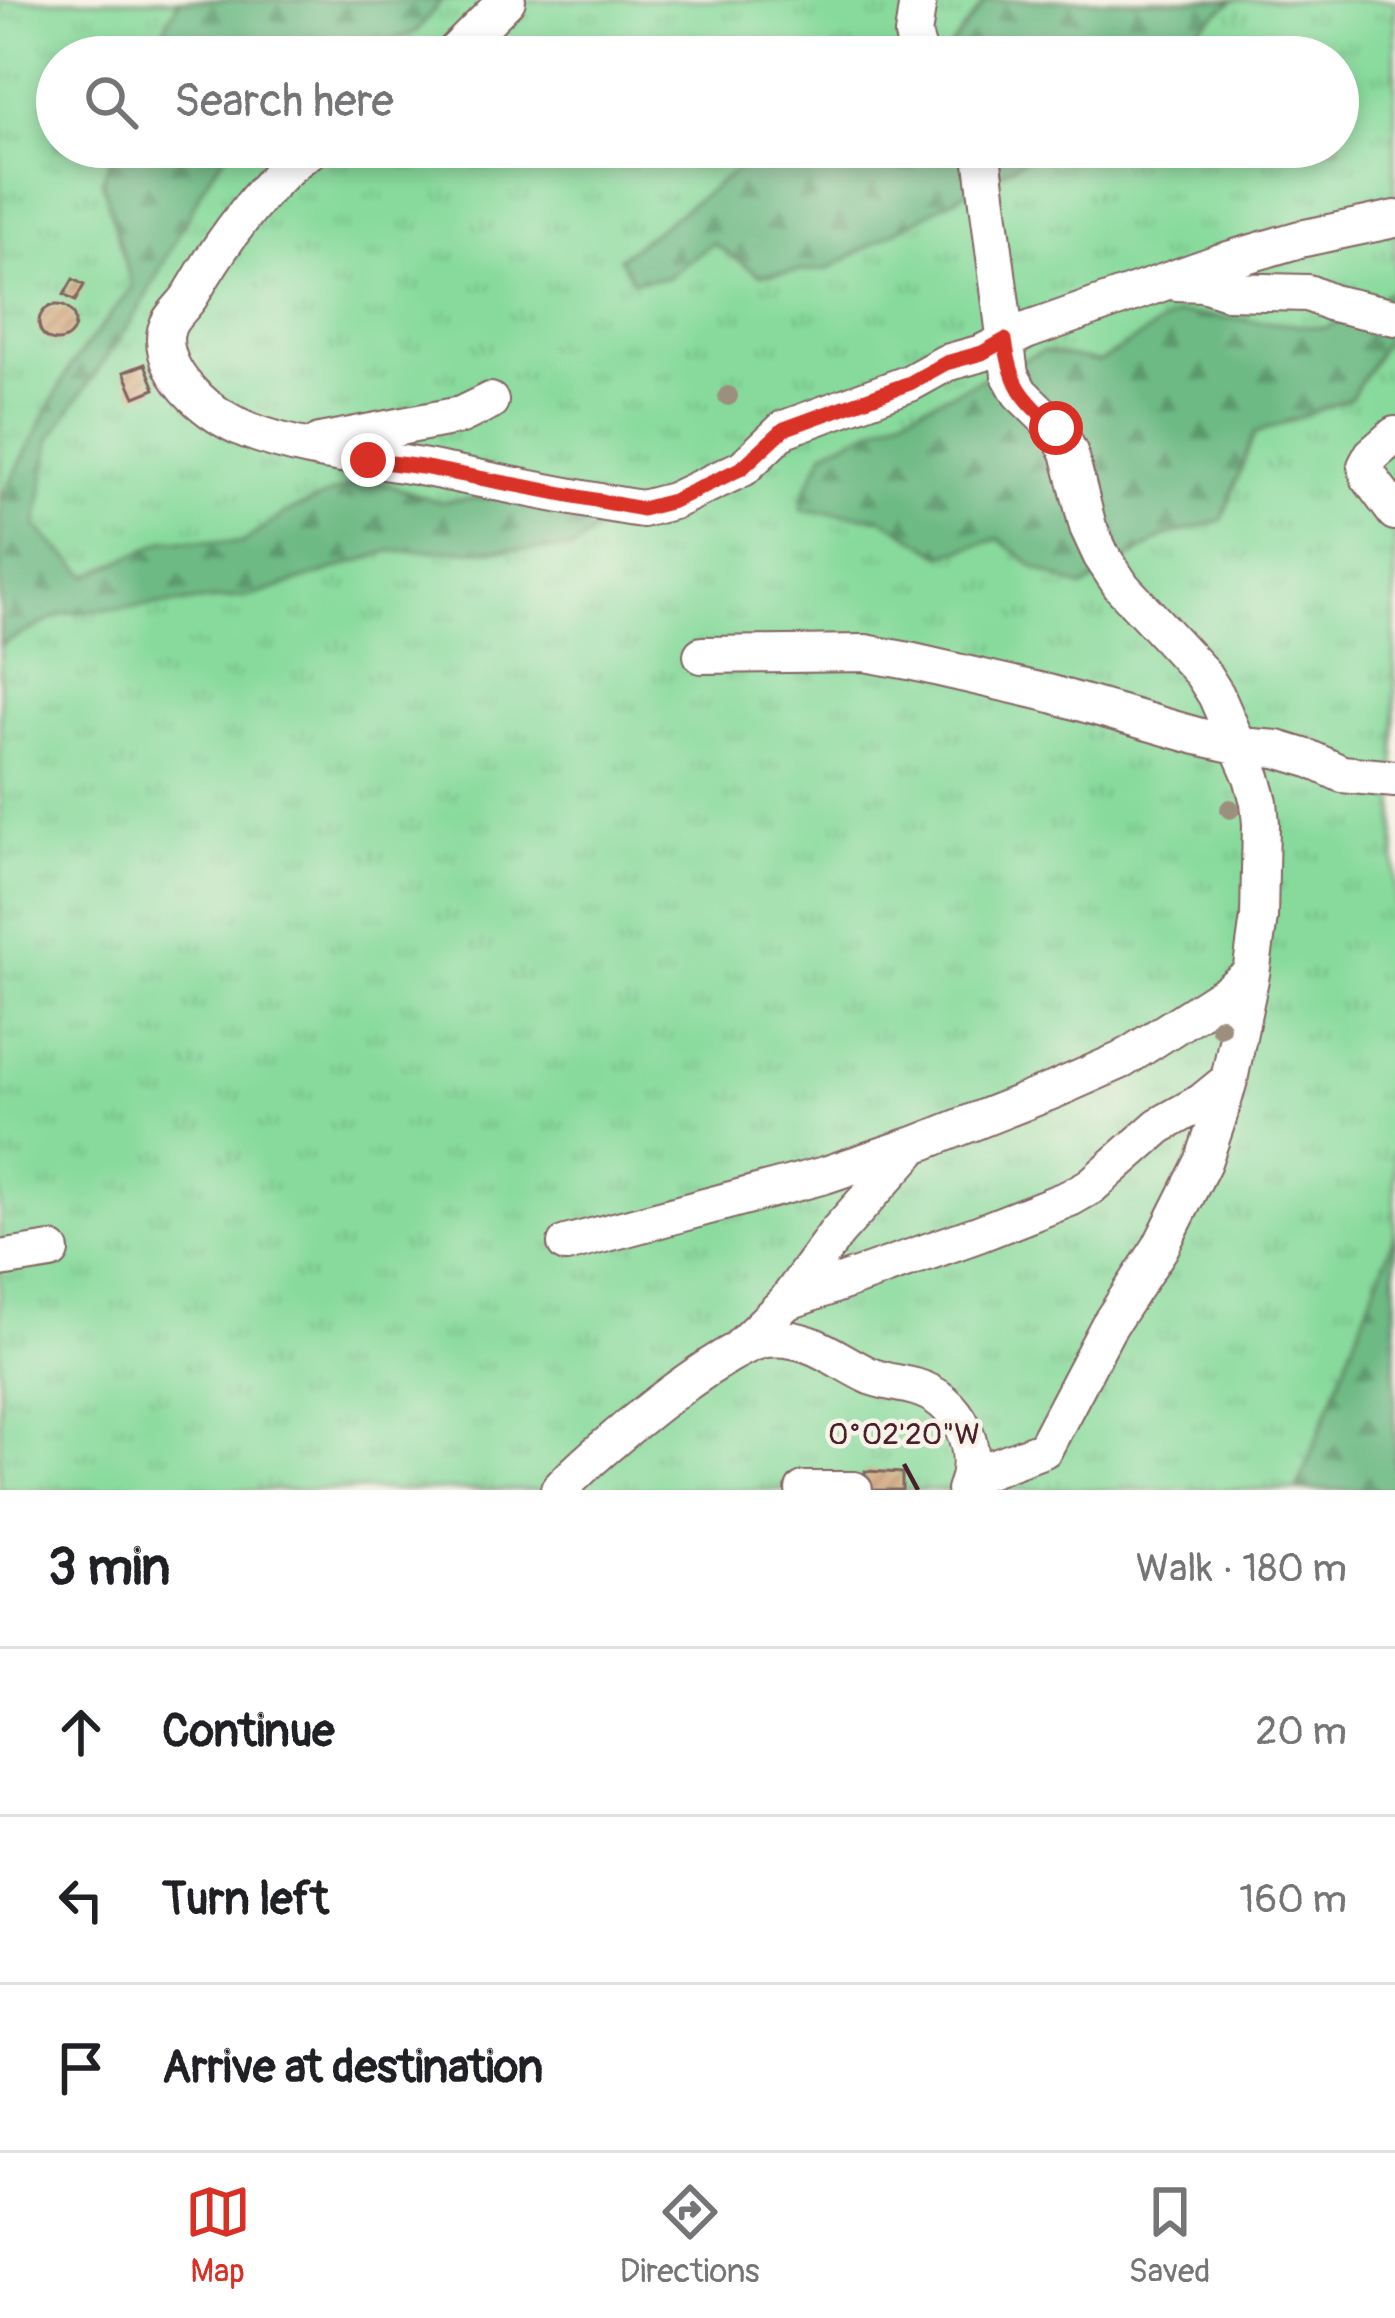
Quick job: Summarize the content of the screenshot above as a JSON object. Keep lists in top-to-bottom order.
{
  "page": {
    "search": "Search here",
    "heading": ["3 min", "Walk · 180 m"],
    "list": [
      ["Continue", "20 m"],
      ["Turn left", "160 m"],
      "Arrive at destination"
    ],
    "nav": ["Map", "Directions", "Saved"]
  },
  "coordinates": ["0°02'20\"W"]
}
